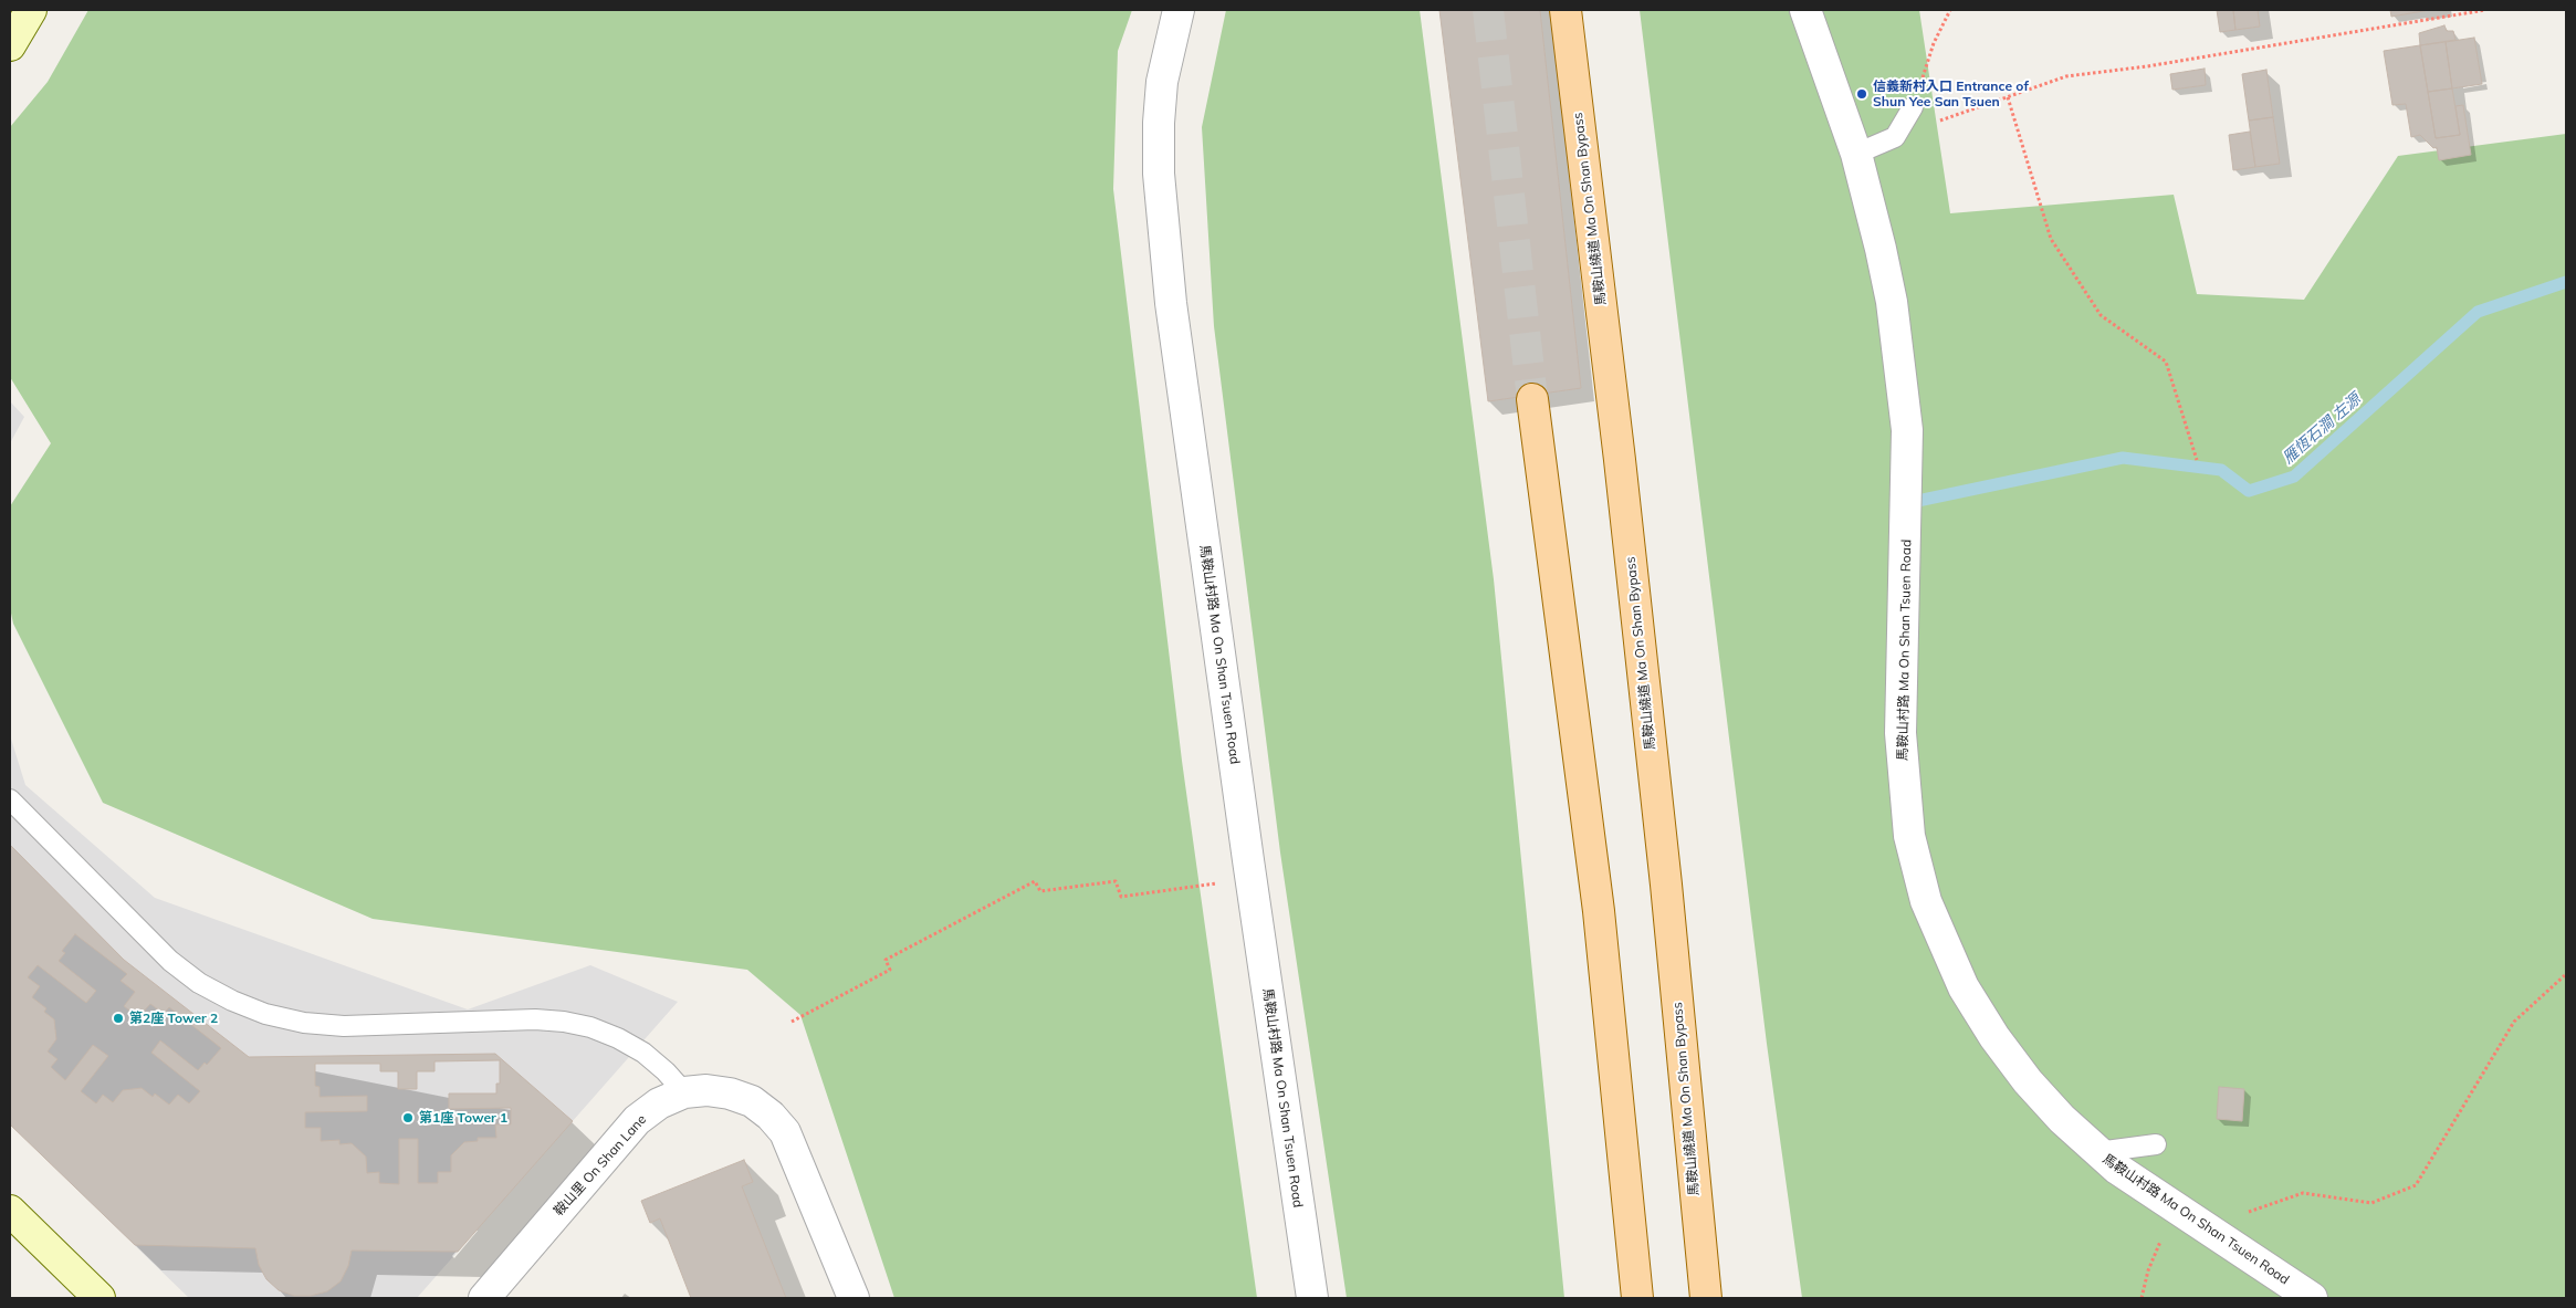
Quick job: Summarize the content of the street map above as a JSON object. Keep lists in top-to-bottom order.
{
  "streets": {
    "main road": ["馬鞍山繞道 Ma On Shan Bypass"],
    "street": ["馬鞍山村路 Ma On Shan Tsuen Road", "鞍山里 On Shan Lane"]
  },
  "water": ["雁恆石澗 左源"],
  "places": ["信義新村入口 Entrance of Shun Yee San Tsuen", "第2座 Tower 2", "第1座 Tower 1"]
}
